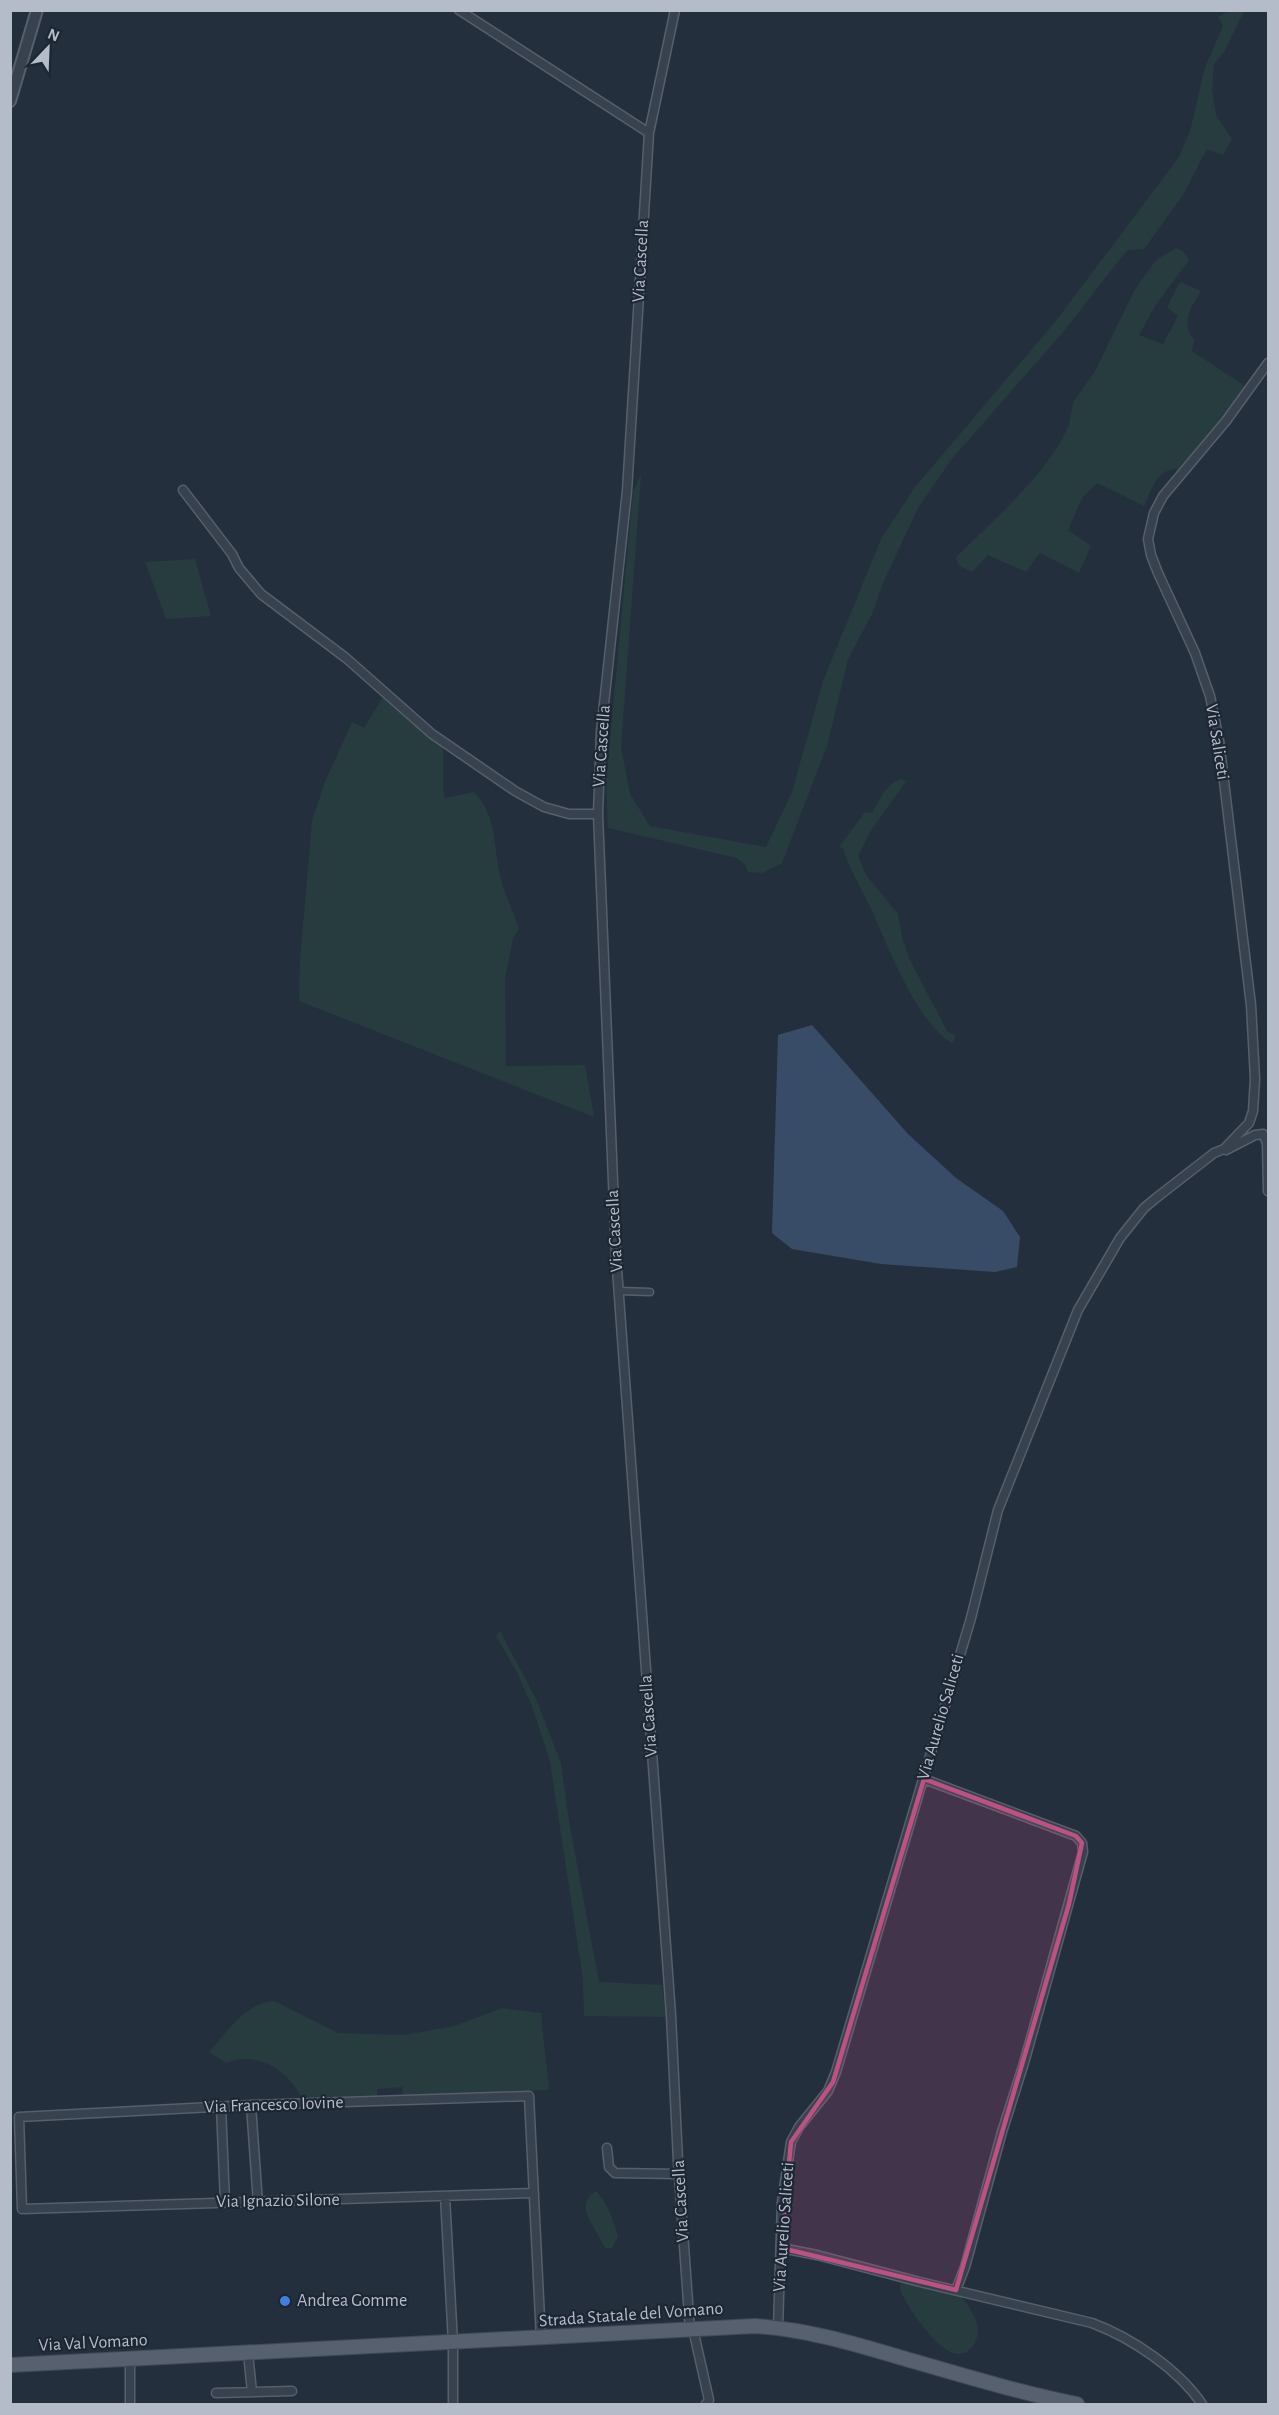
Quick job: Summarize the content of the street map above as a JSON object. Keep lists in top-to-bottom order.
{
  "streets": {
    "main road": ["Strada Statale del Vomano", "Via Val Vomano"],
    "street": [
      "Via Cascella",
      "Via Saliceti",
      "Via Aurelio Saliceti",
      "Via Francesco Iovine",
      "Via Ignazio Silone"
    ]
  },
  "crossings": [
    ["Via Cascella", "Strada Statale del Vomano"],
    ["Via Saliceti", "Via Aurelio Saliceti"],
    ["Via Aurelio Saliceti", "Strada Statale del Vomano"],
    ["Via Francesco Iovine", "Via Ignazio Silone"],
    ["Strada Statale del Vomano", "Via Val Vomano"]
  ],
  "places": ["Andrea Gomme"],
  "north": "top right"
}
